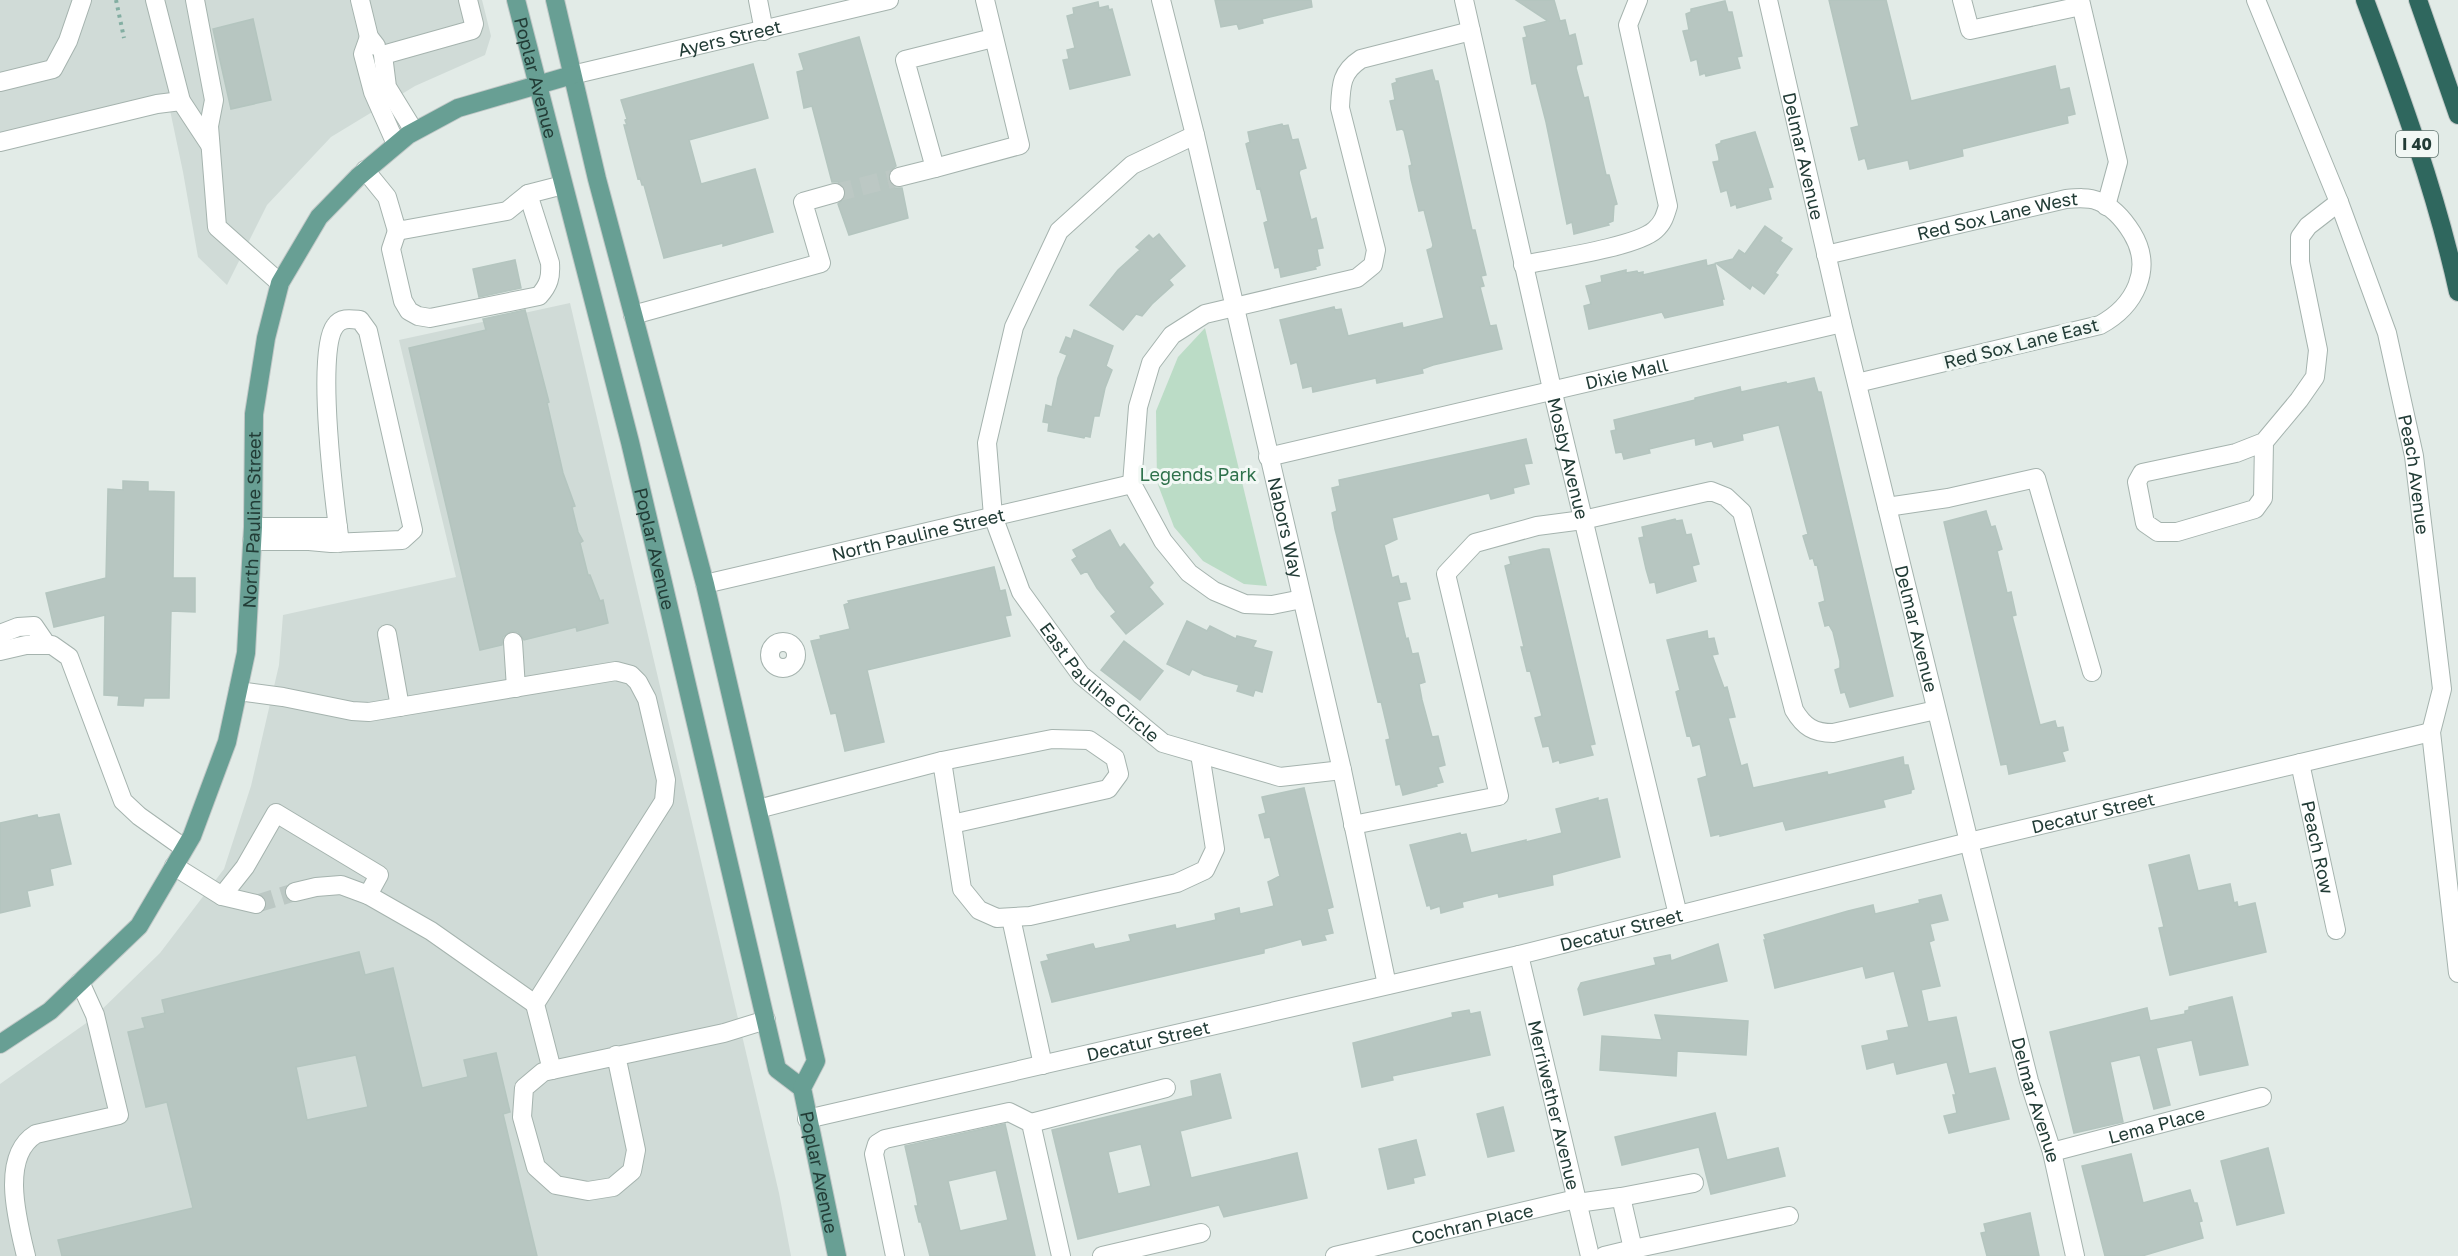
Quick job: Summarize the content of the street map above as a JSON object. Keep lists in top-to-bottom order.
{
  "streets": {
    "highway": ["I 40"],
    "main road": ["Poplar Avenue", "North Pauline Street"],
    "street": [
      "Ayers Street",
      "Delmar Avenue",
      "Red Sox Lane West",
      "Red Sox Lane East",
      "Dixie Mall",
      "Mosby Avenue",
      "Peach Avenue",
      "Nabors Way",
      "East Pauline Circle",
      "Decatur Street",
      "Peach Row",
      "Merriwether Avenue",
      "Lema Place",
      "Cochran Place"
    ]
  },
  "crossings": [
    ["Ayers Street", "Poplar Avenue"],
    ["Ayers Street", "North Pauline Street"],
    ["Poplar Avenue", "North Pauline Street"],
    ["Poplar Avenue", "Decatur Street"],
    ["Delmar Avenue", "Red Sox Lane West"],
    ["Delmar Avenue", "Red Sox Lane East"],
    ["Delmar Avenue", "Dixie Mall"],
    ["Delmar Avenue", "Decatur Street"],
    ["Delmar Avenue", "Lema Place"],
    ["Red Sox Lane West", "Red Sox Lane East"],
    ["Dixie Mall", "Mosby Avenue"],
    ["Dixie Mall", "Nabors Way"],
    ["Mosby Avenue", "Decatur Street"],
    ["Peach Avenue", "Decatur Street"],
    ["North Pauline Street", "East Pauline Circle"],
    ["Nabors Way", "East Pauline Circle"],
    ["Nabors Way", "Decatur Street"],
    ["Decatur Street", "Peach Row"],
    ["Decatur Street", "Merriwether Avenue"],
    ["Merriwether Avenue", "Cochran Place"]
  ],
  "parks": ["Legends Park"]
}
